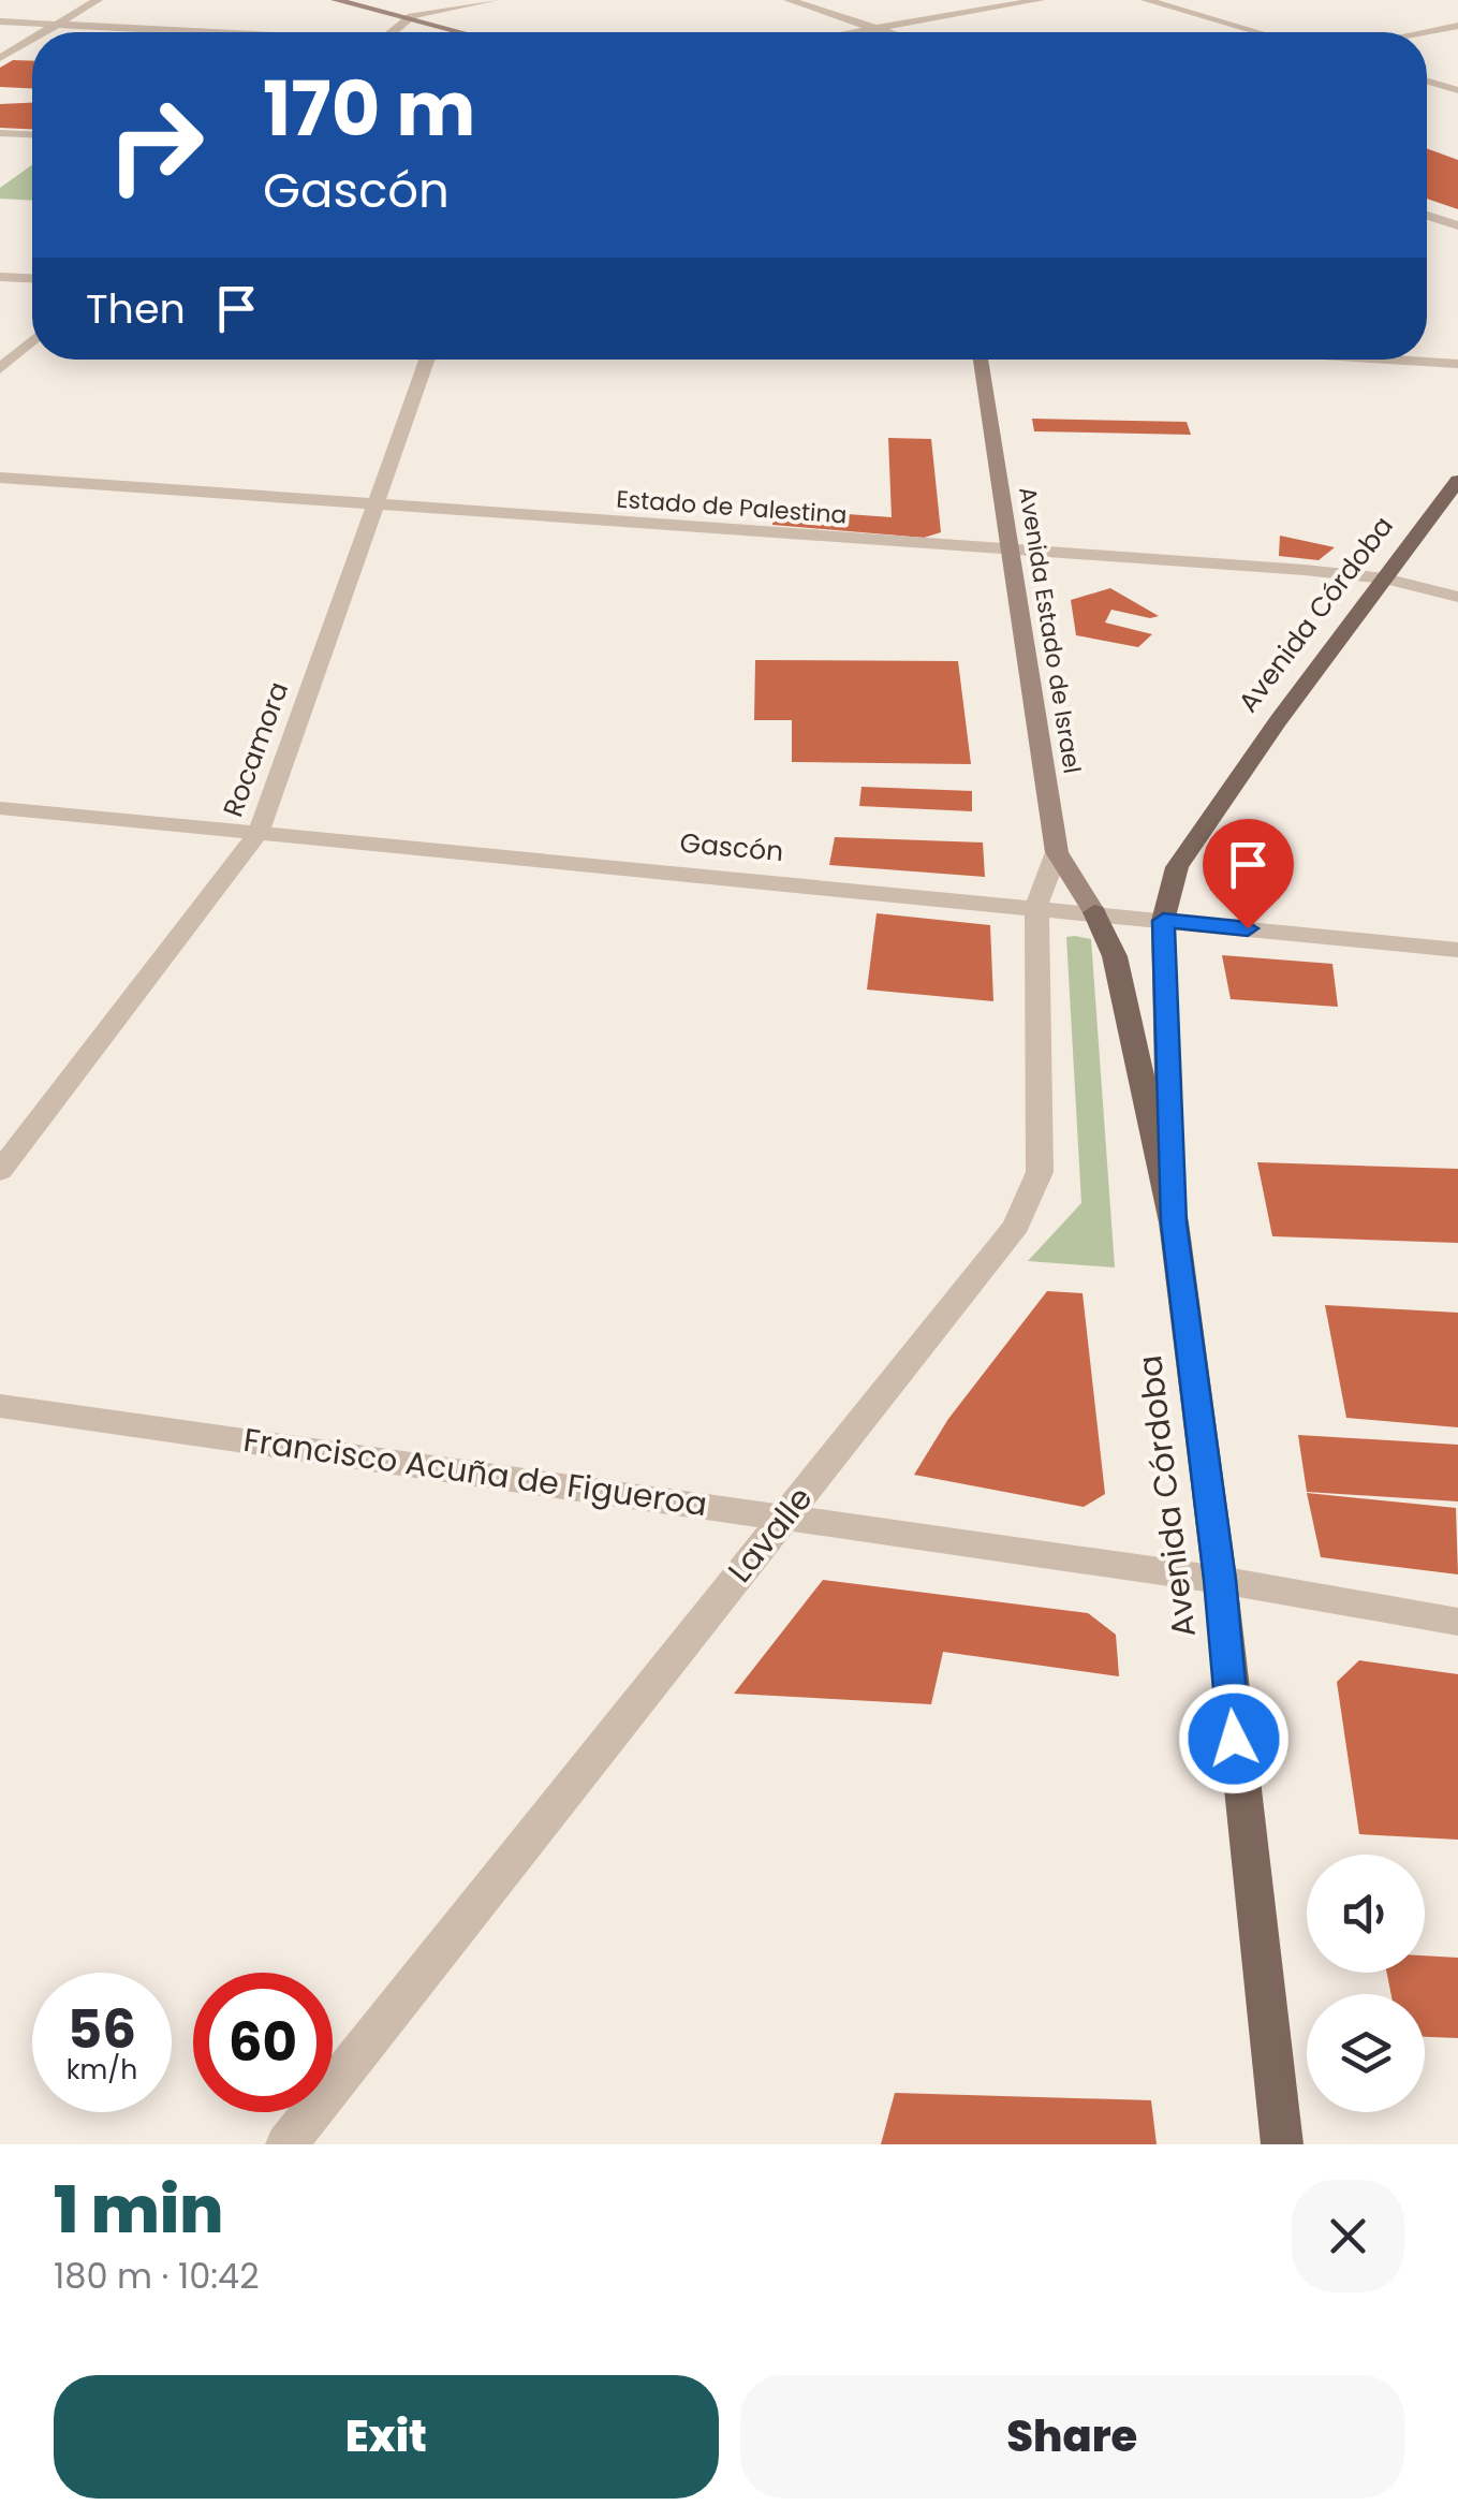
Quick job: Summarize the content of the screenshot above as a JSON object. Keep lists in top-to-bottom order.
{
  "streets": {
    "main road": ["Avenida Córdoba", "Avenida Estado de Israel"],
    "street": [
      "Estado de Palestina",
      "Rocamora",
      "Gascón",
      "Francisco Acuña de Figueroa",
      "Lavalle"
    ]
  },
  "crossings": [
    ["Estado de Palestina", "Avenida Córdoba"],
    ["Estado de Palestina", "Avenida Estado de Israel"],
    ["Estado de Palestina", "Rocamora"],
    ["Avenida Córdoba", "Avenida Estado de Israel"],
    ["Avenida Córdoba", "Gascón"],
    ["Avenida Córdoba", "Francisco Acuña de Figueroa"],
    ["Avenida Estado de Israel", "Gascón"],
    ["Avenida Estado de Israel", "Lavalle"],
    ["Rocamora", "Gascón"],
    ["Gascón", "Lavalle"],
    ["Francisco Acuña de Figueroa", "Lavalle"]
  ],
  "page": {
    "turn": ["170 m", "Gascón"],
    "then": "Then",
    "speed": "56 km/h",
    "limit": "60",
    "heading": ["1 min", "180 m · 10:42"],
    "buttons": ["Exit", "Share"]
  }
}
